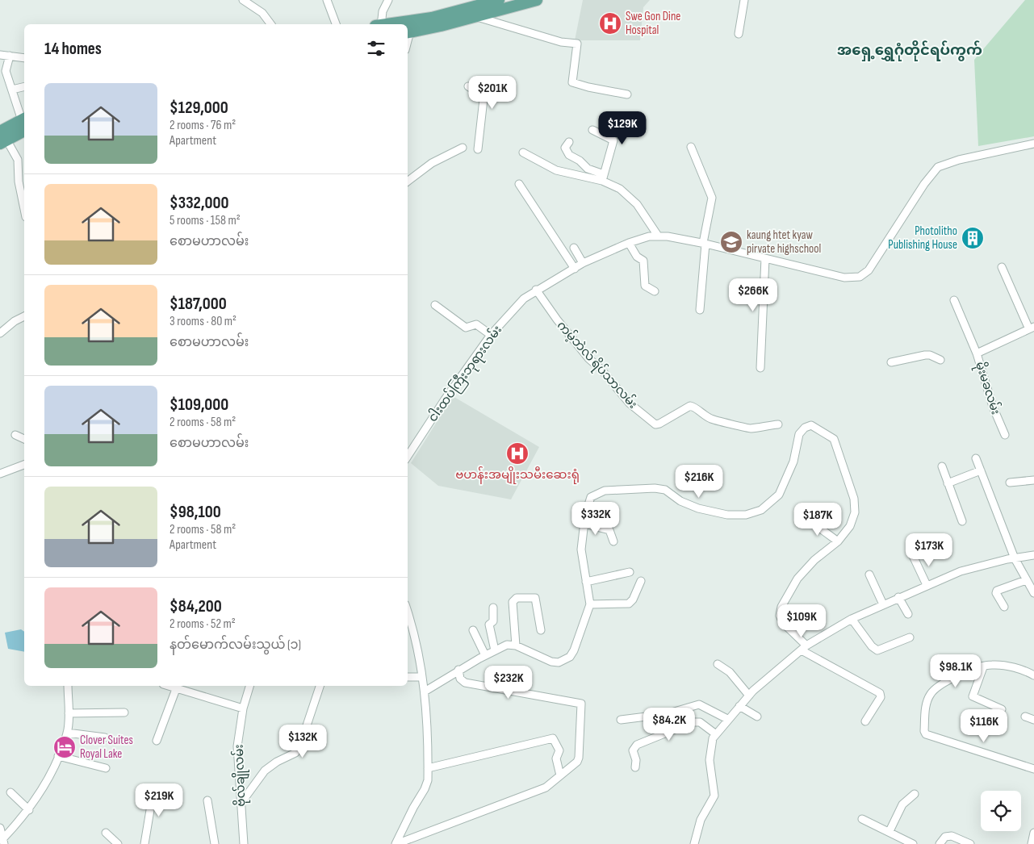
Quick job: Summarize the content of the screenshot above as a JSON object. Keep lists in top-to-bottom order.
{
  "streets": {
    "street": [
      "ကမ့်ဘဲလ် ရိပ်သာလမ်း",
      "ငါးထပ်ကြီးဘုရားလမ်း",
      "မိုးမခလမ်း",
      "ဗိုလ်ချိုလမ်း"
    ]
  },
  "crossings": [
    ["ကမ့်ဘဲလ် ရိပ်သာလမ်း", "ငါးထပ်ကြီးဘုရားလမ်း"]
  ],
  "districts": ["အရှေ့ရွှေဂုံတိုင်ရပ်ကွက်"],
  "places": {
    "hospital": ["Swe Gon Dine Hospital", "ဗဟန်းအမျိုးသမီးဆေးရုံ"],
    "building": ["Photolitho Publishing House"],
    "school or university": ["kaung htet kyaw pirvate highschool"],
    "hotel": ["Clover Suites Royal Lake"]
  },
  "page": {
    "heading": "14 homes",
    "list": [
      {
        "name": "$129,000",
        "note": "2 rooms · 76 m² · Apartment"
      },
      {
        "name": "$332,000",
        "note": "5 rooms · 158 m² · စောမဟာလမ်း"
      },
      {
        "name": "$187,000",
        "note": "3 rooms · 80 m² · စောမဟာလမ်း"
      },
      {
        "name": "$109,000",
        "note": "2 rooms · 58 m² · စောမဟာလမ်း"
      },
      {
        "name": "$98,100",
        "note": "2 rooms · 58 m² · Apartment"
      },
      {
        "name": "$84,200",
        "note": "2 rooms · 52 m² · နတ်မောက်လမ်းသွယ် (၁)"
      }
    ],
    "price": [
      "$201K",
      "$129K",
      "$266K",
      "$216K",
      "$332K",
      "$187K",
      "$173K",
      "$109K",
      "$98.1K",
      "$232K",
      "$84.2K",
      "$116K",
      "$132K",
      "$219K"
    ]
  }
}
